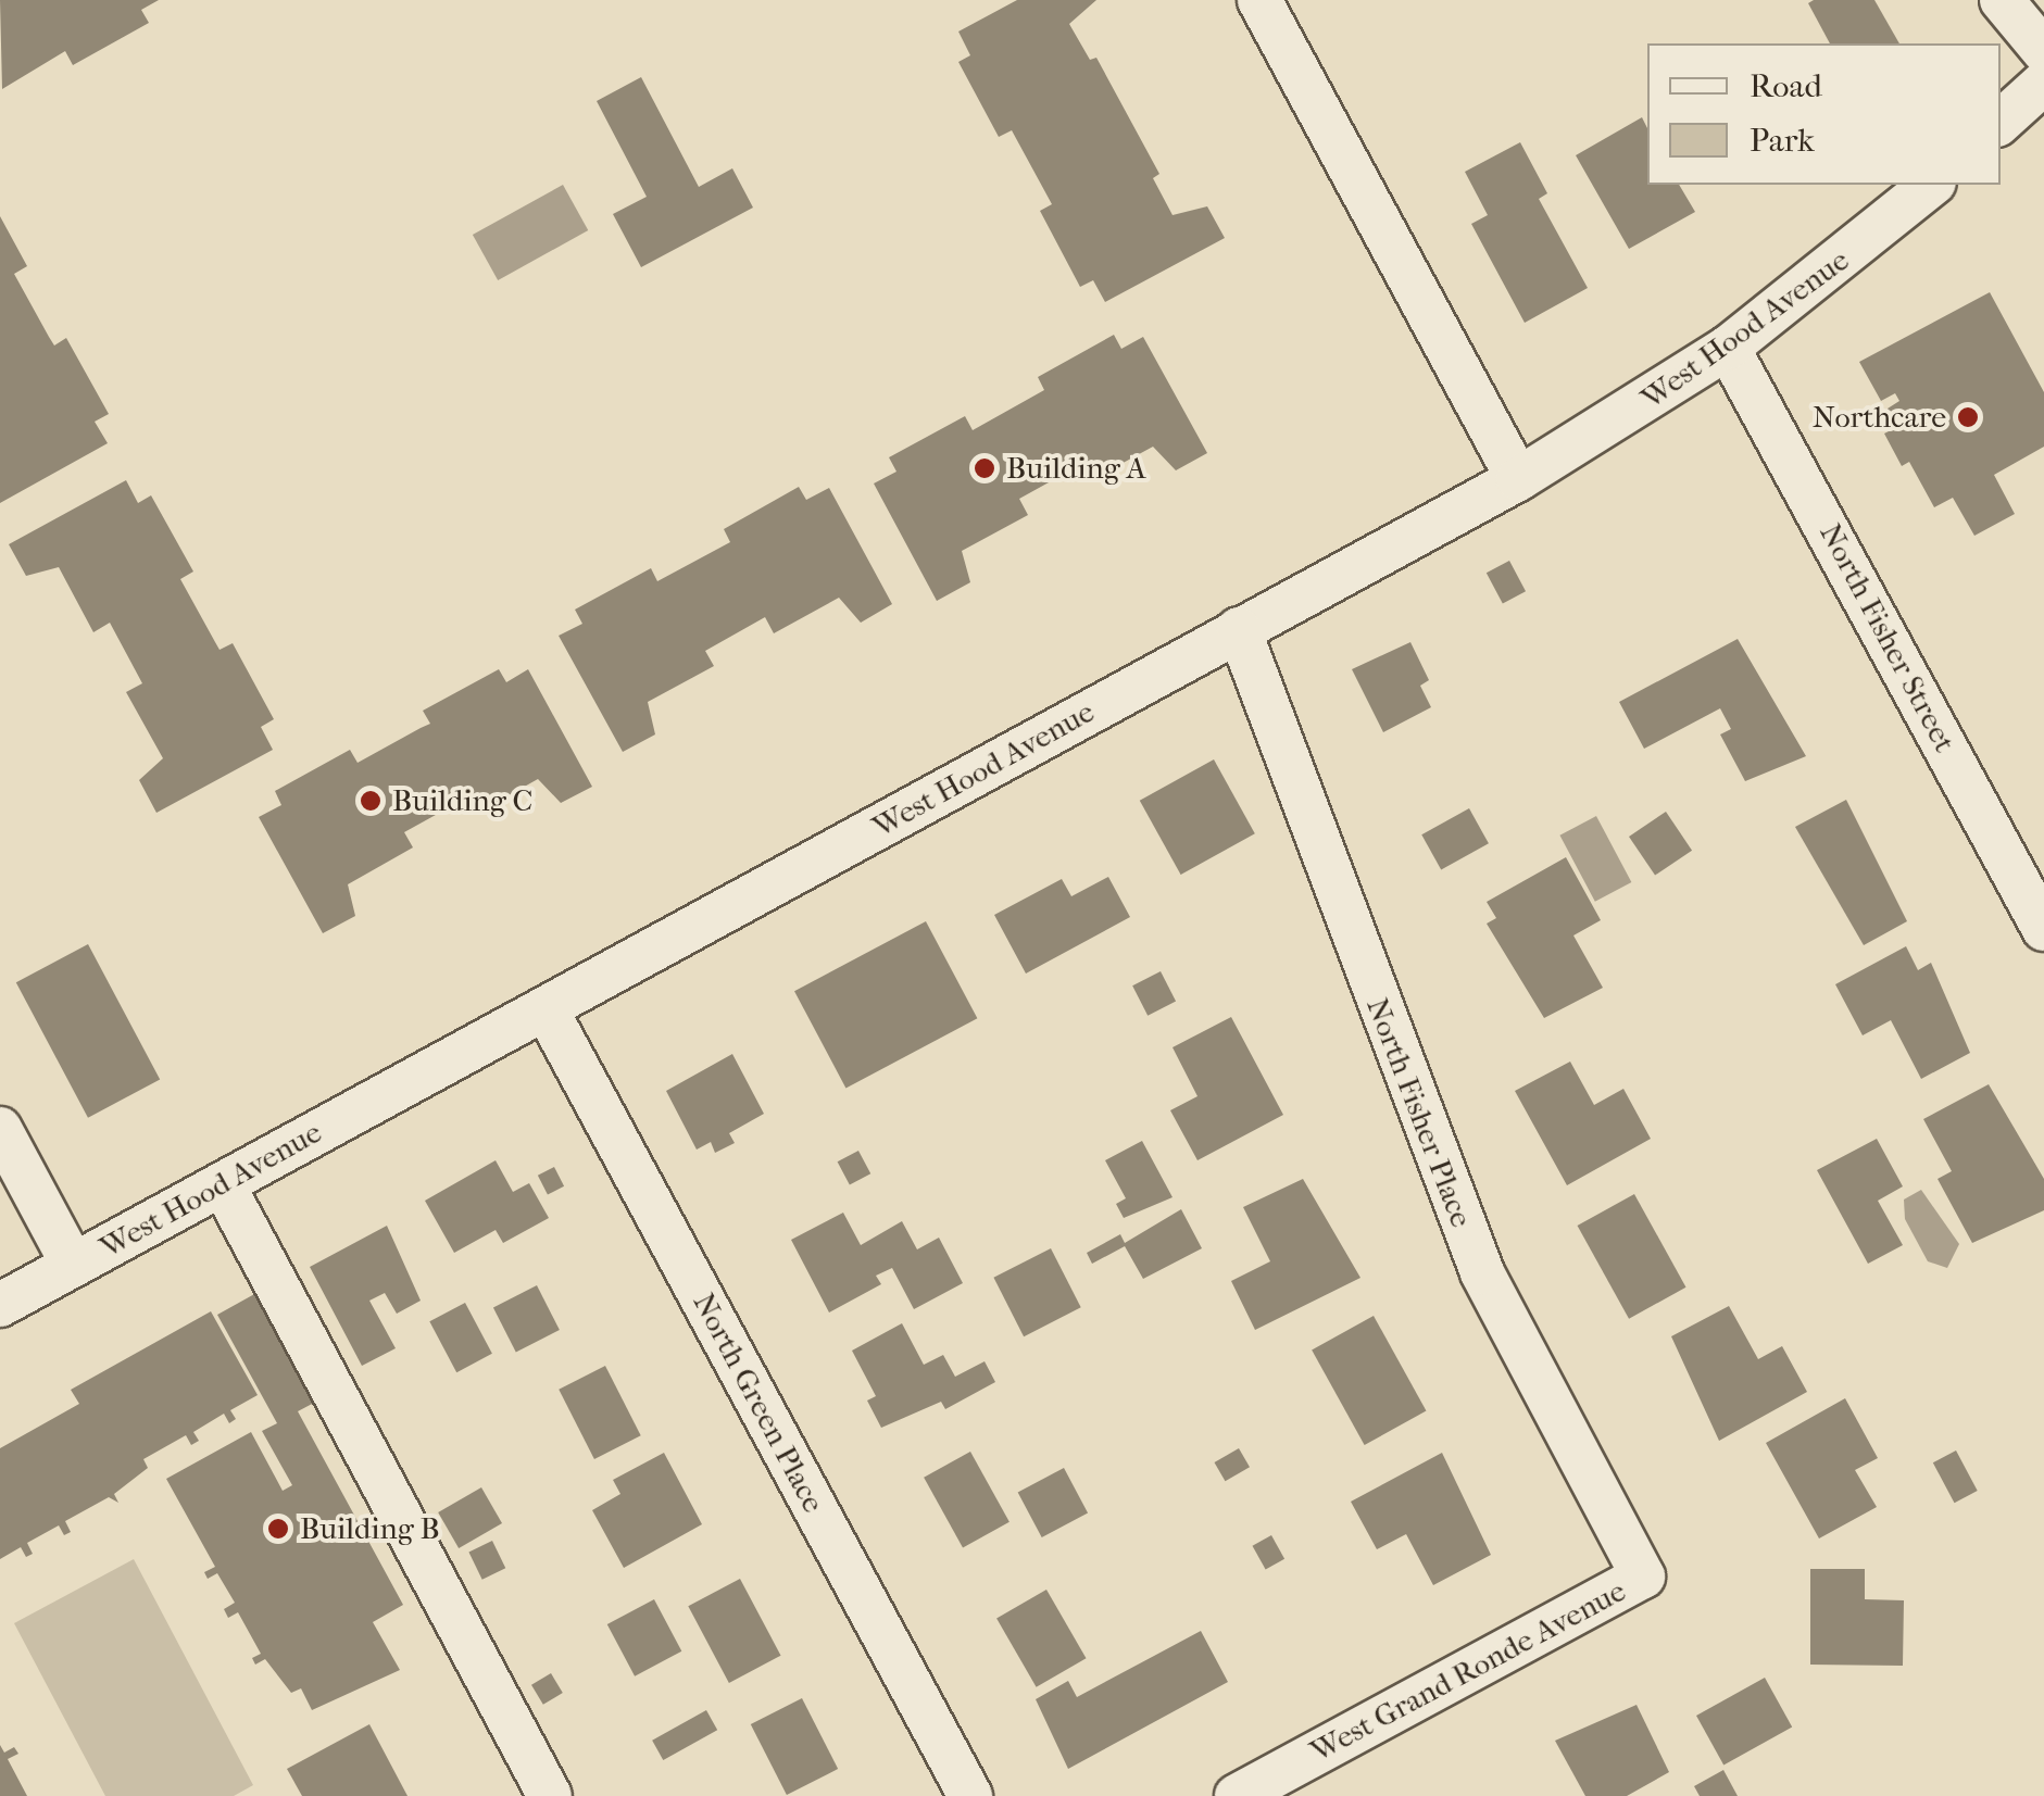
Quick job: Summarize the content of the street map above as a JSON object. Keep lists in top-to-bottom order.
{
  "streets": {
    "street": [
      "West Hood Avenue",
      "North Fisher Street",
      "North Fisher Place",
      "North Green Place",
      "West Grand Ronde Avenue"
    ]
  },
  "crossings": [
    ["West Hood Avenue", "North Fisher Street"],
    ["West Hood Avenue", "North Fisher Place"],
    ["West Hood Avenue", "North Green Place"],
    ["North Fisher Place", "West Grand Ronde Avenue"]
  ],
  "places": [
    "Northcare",
    "Building A",
    "Building C",
    "Building B"
  ],
  "legend": ["Road", "Park"]
}
